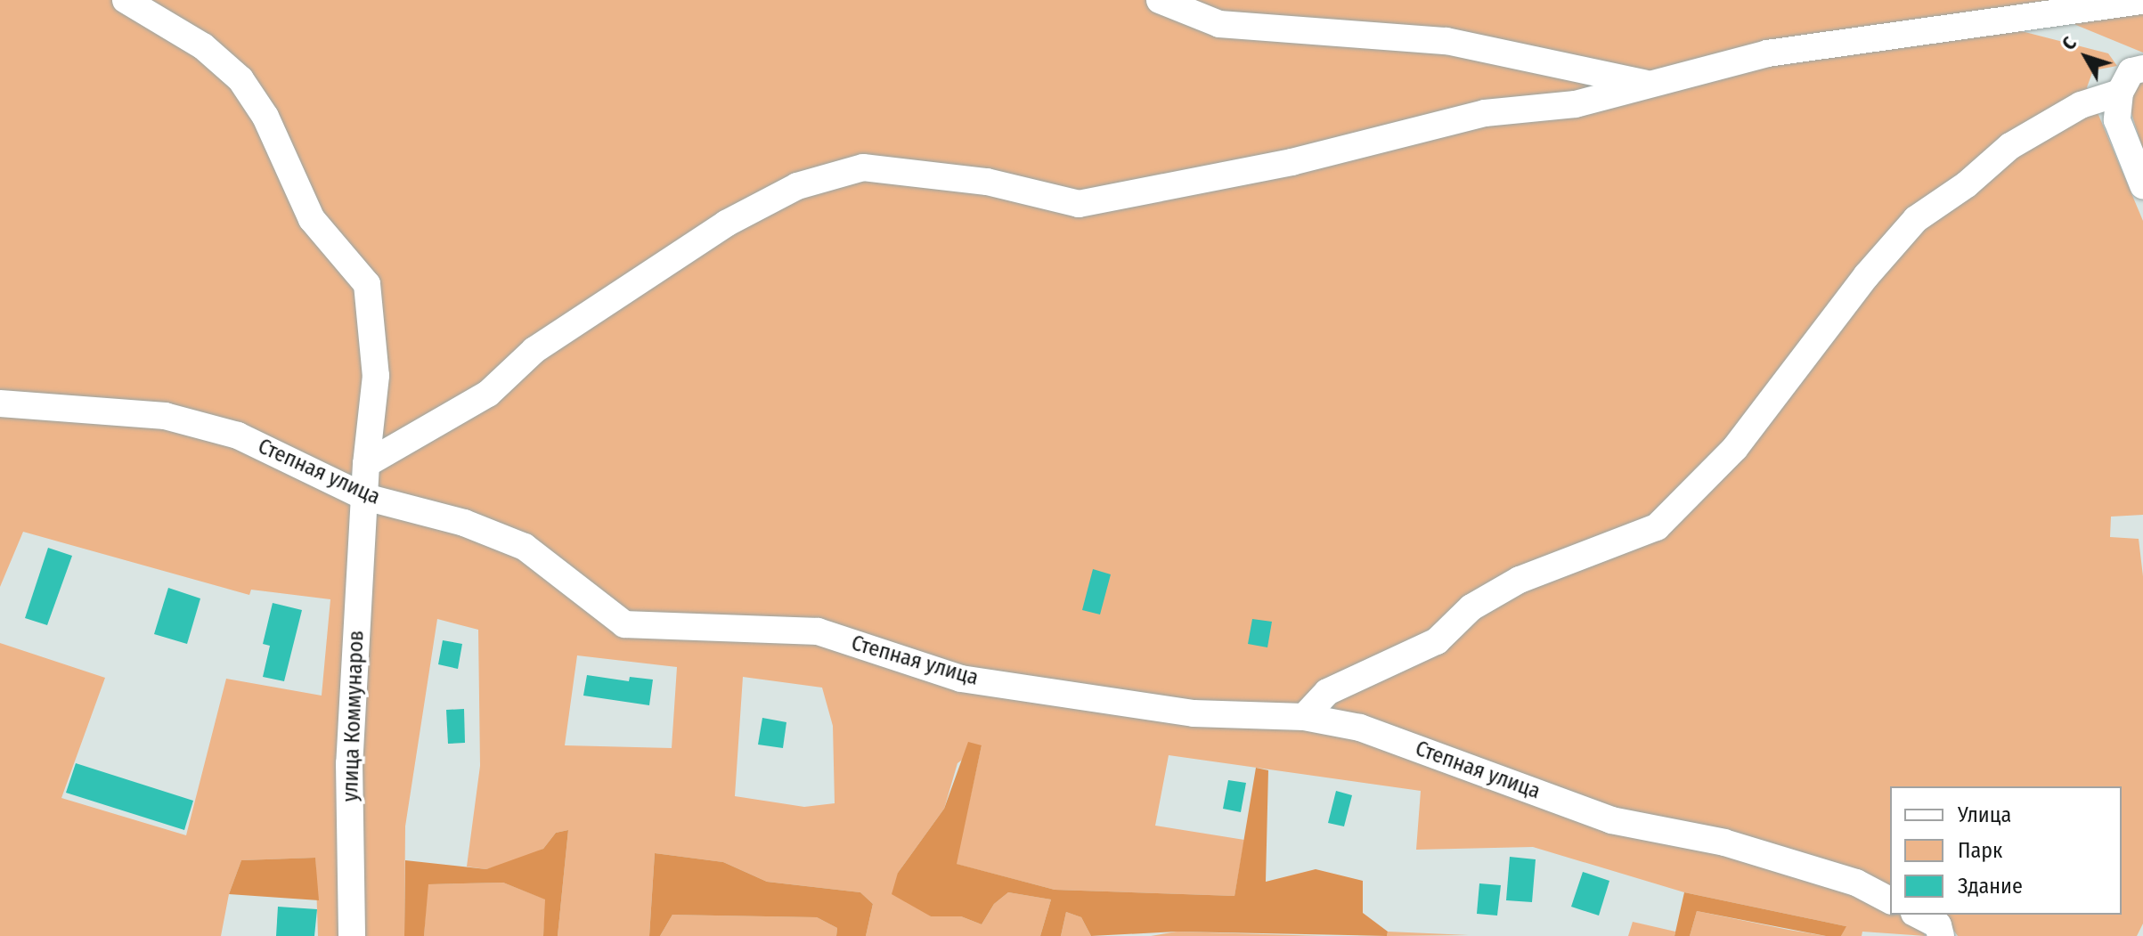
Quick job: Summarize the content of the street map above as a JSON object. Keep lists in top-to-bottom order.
{
  "streets": {
    "street": ["Степная улица", "улица Коммунаров"]
  },
  "crossings": [
    ["Степная улица", "улица Коммунаров"]
  ],
  "legend": ["Улица", "Парк", "Здание"],
  "north": "top left"
}
